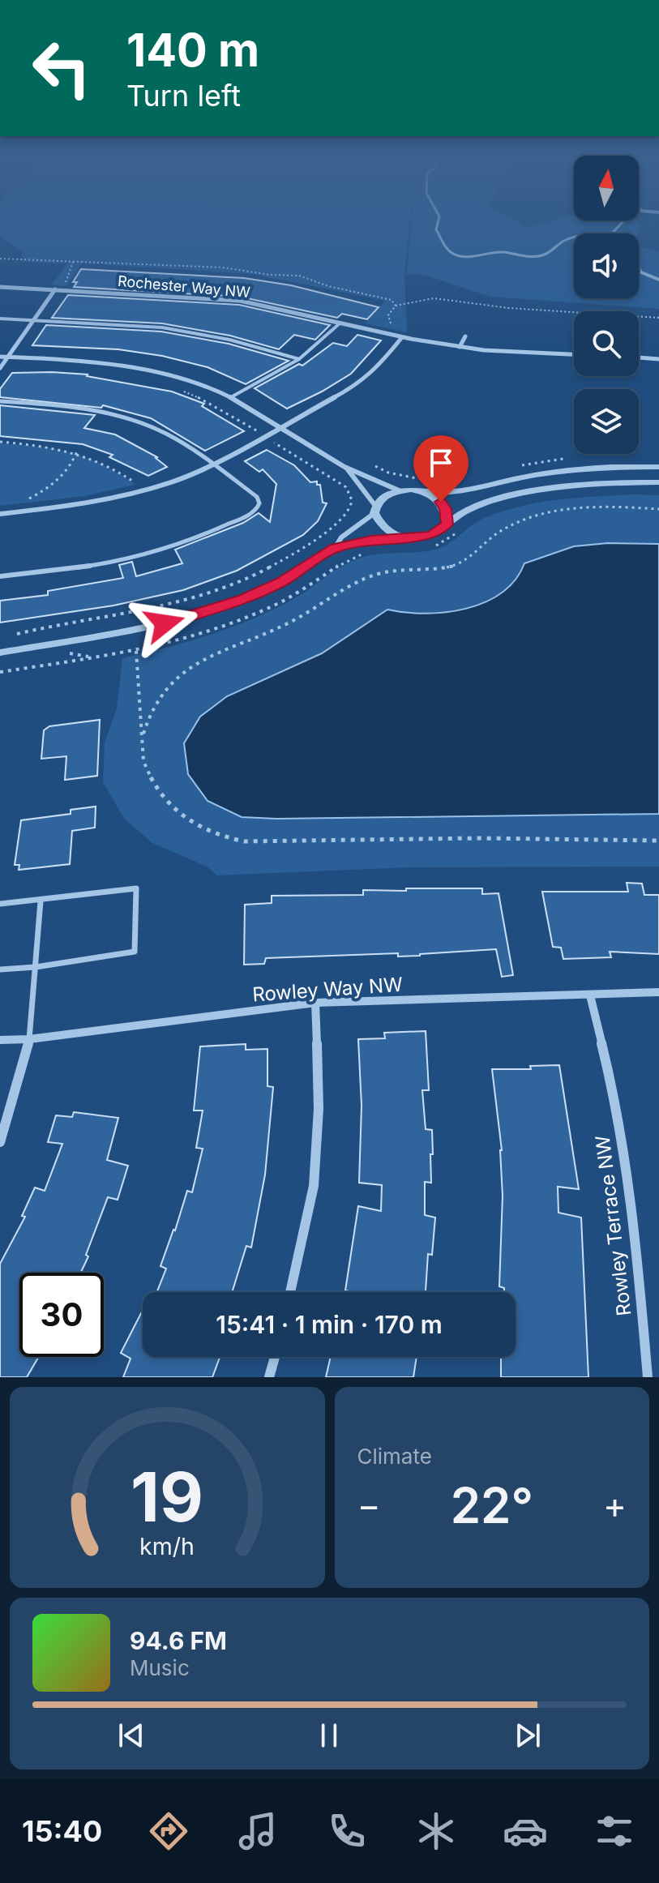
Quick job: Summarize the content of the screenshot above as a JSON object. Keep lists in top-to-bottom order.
{
  "streets": {
    "street": ["Rochester Way NW", "Rowley Way NW", "Rowley Terrace NW"]
  },
  "crossings": [
    ["Rowley Way NW", "Rowley Terrace NW"]
  ],
  "north": "top",
  "page": {
    "turn": ["140 m", "Turn left"],
    "limit": "30",
    "trip": "15:41 · 1 min · 170 m",
    "tile": "Climate",
    "heat": ["−", "22°", "+"],
    "song": ["94.6 FM", "Music"],
    "tabs": "15:40",
    "gauge": ["19", "km/h"]
  }
}
